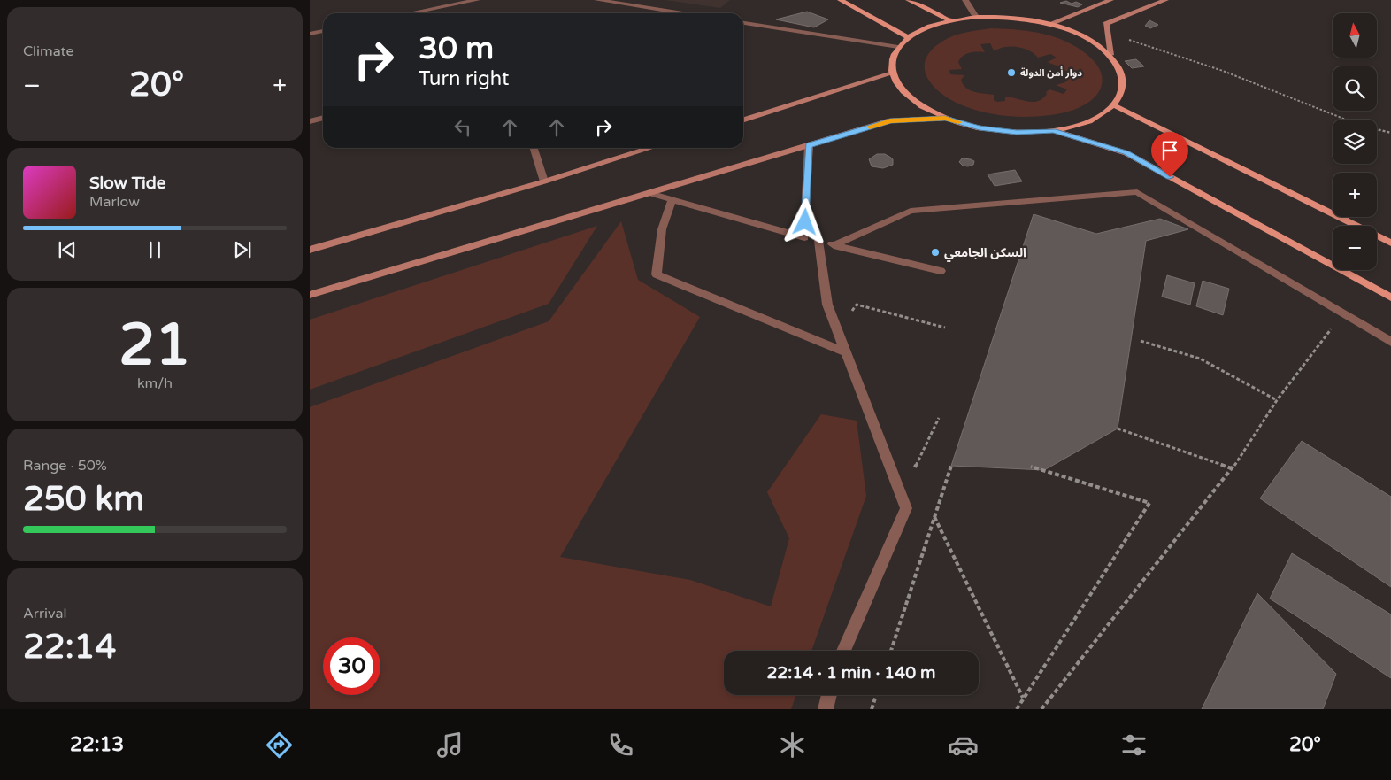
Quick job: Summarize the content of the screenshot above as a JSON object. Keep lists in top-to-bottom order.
{
  "places": ["دوار أمن الدولة", "السكن الجامعي"],
  "north": "top",
  "page": {
    "tile": [
      "Climate",
      ["21", "km/h"],
      ["Range · 50%", "250 km"],
      ["Arrival", "22:14"]
    ],
    "map_buttons": ["+", "−"],
    "turn": ["30 m", "Turn right"],
    "heat": ["−", "20°", "+"],
    "song": ["Slow Tide", "Marlow"],
    "limit": "30",
    "trip": "22:14 · 1 min · 140 m",
    "tabs": ["22:13", "20°"]
  }
}
